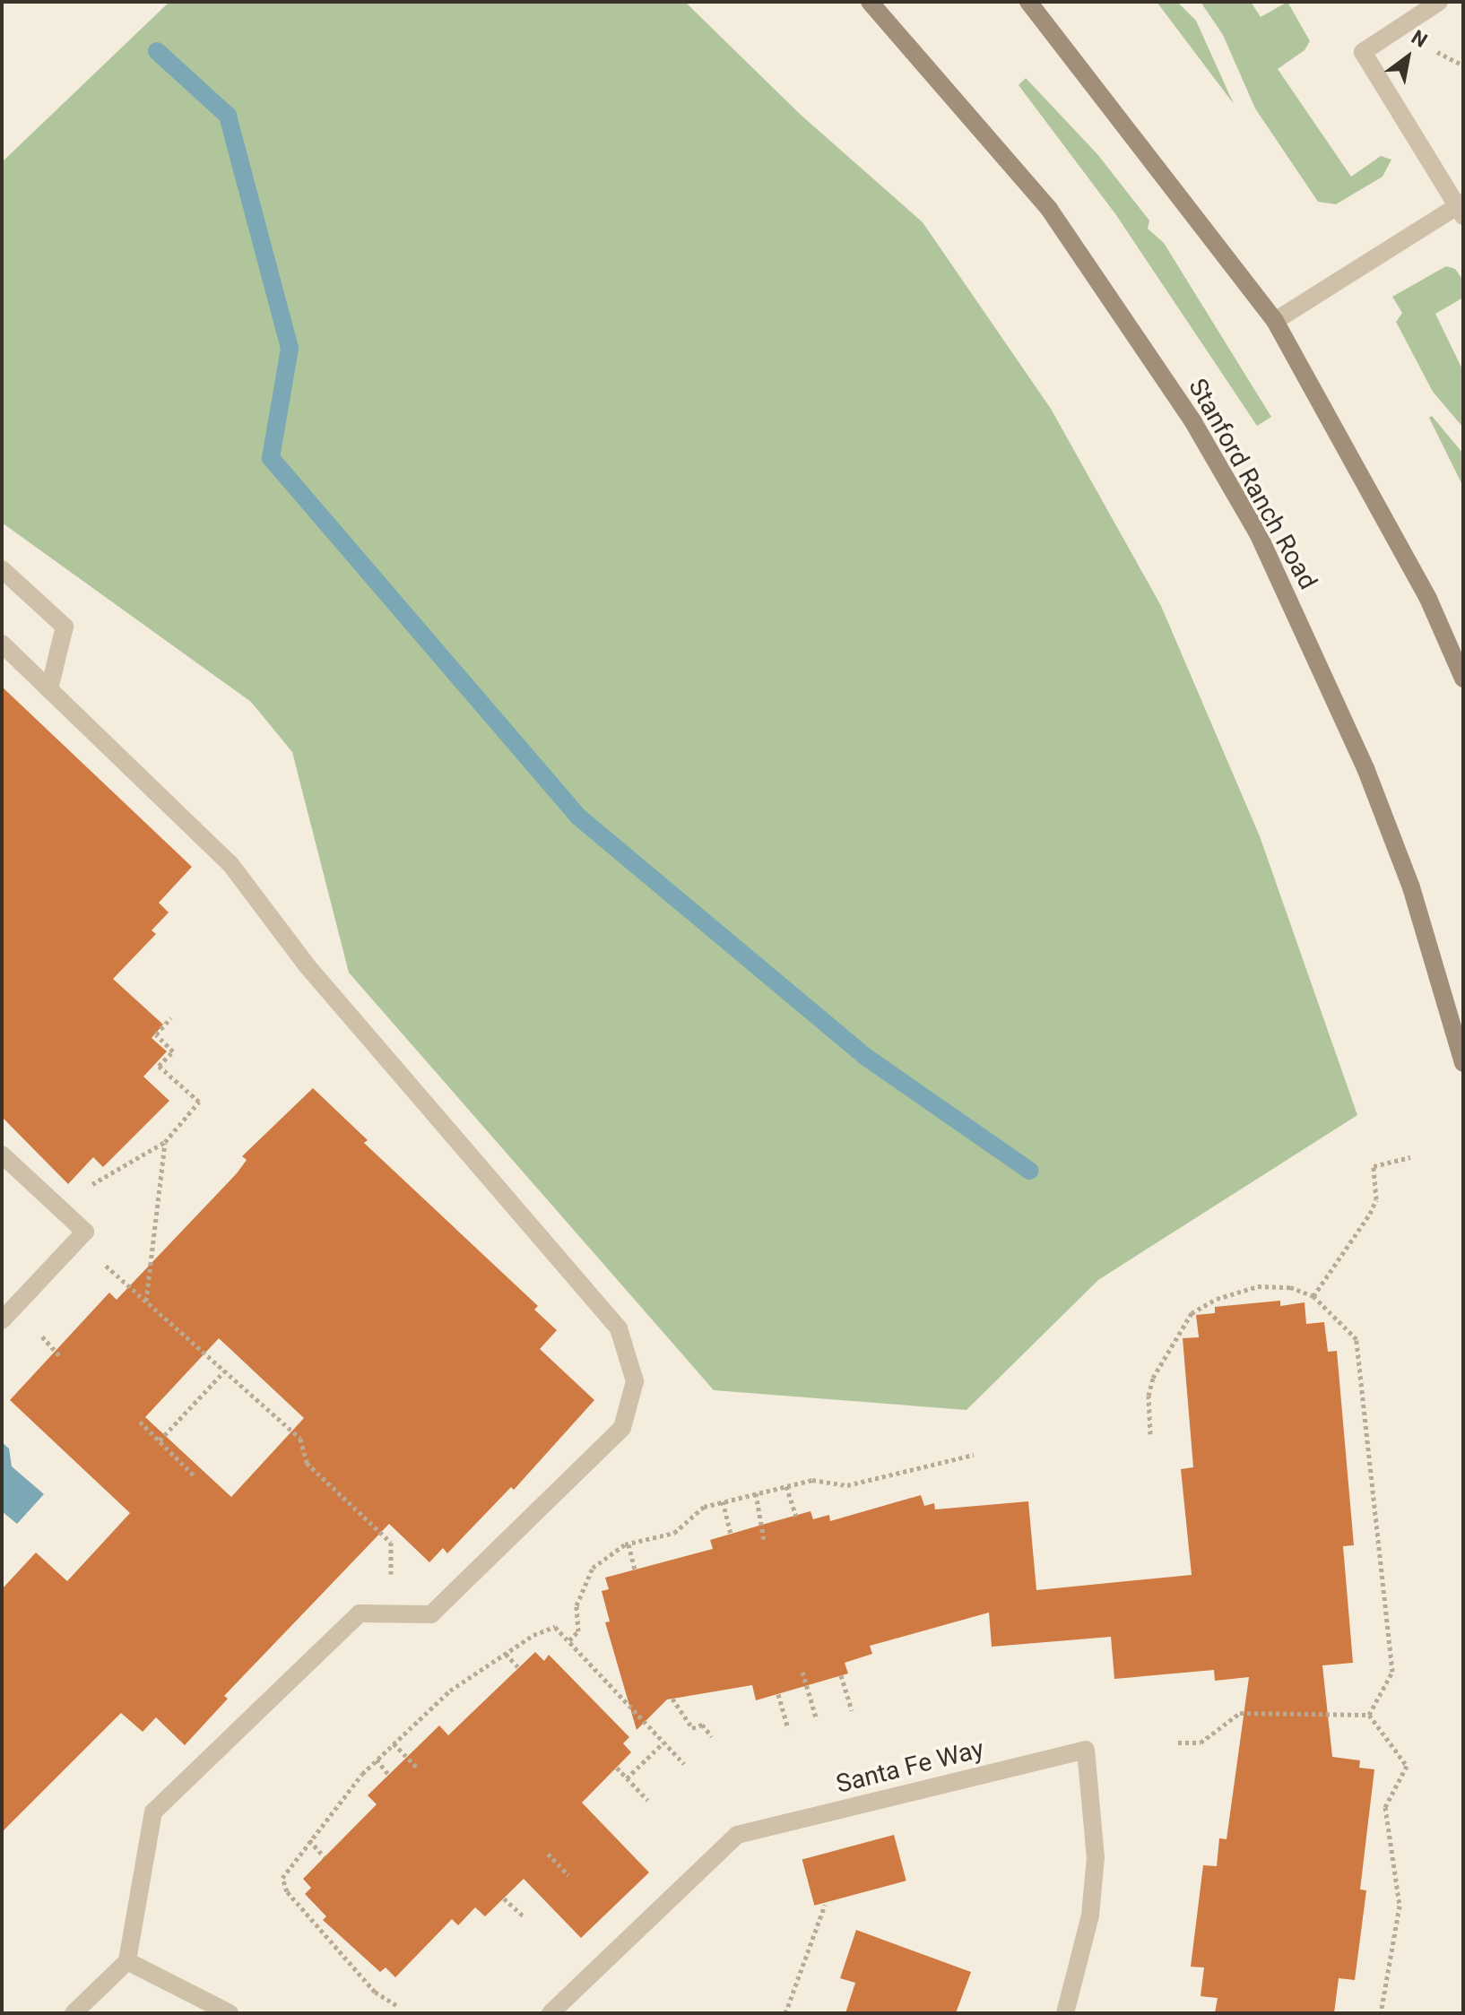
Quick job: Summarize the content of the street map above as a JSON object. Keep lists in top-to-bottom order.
{
  "streets": {
    "main road": ["Stanford Ranch Road"],
    "street": ["Santa Fe Way"]
  },
  "north": "top right"
}
